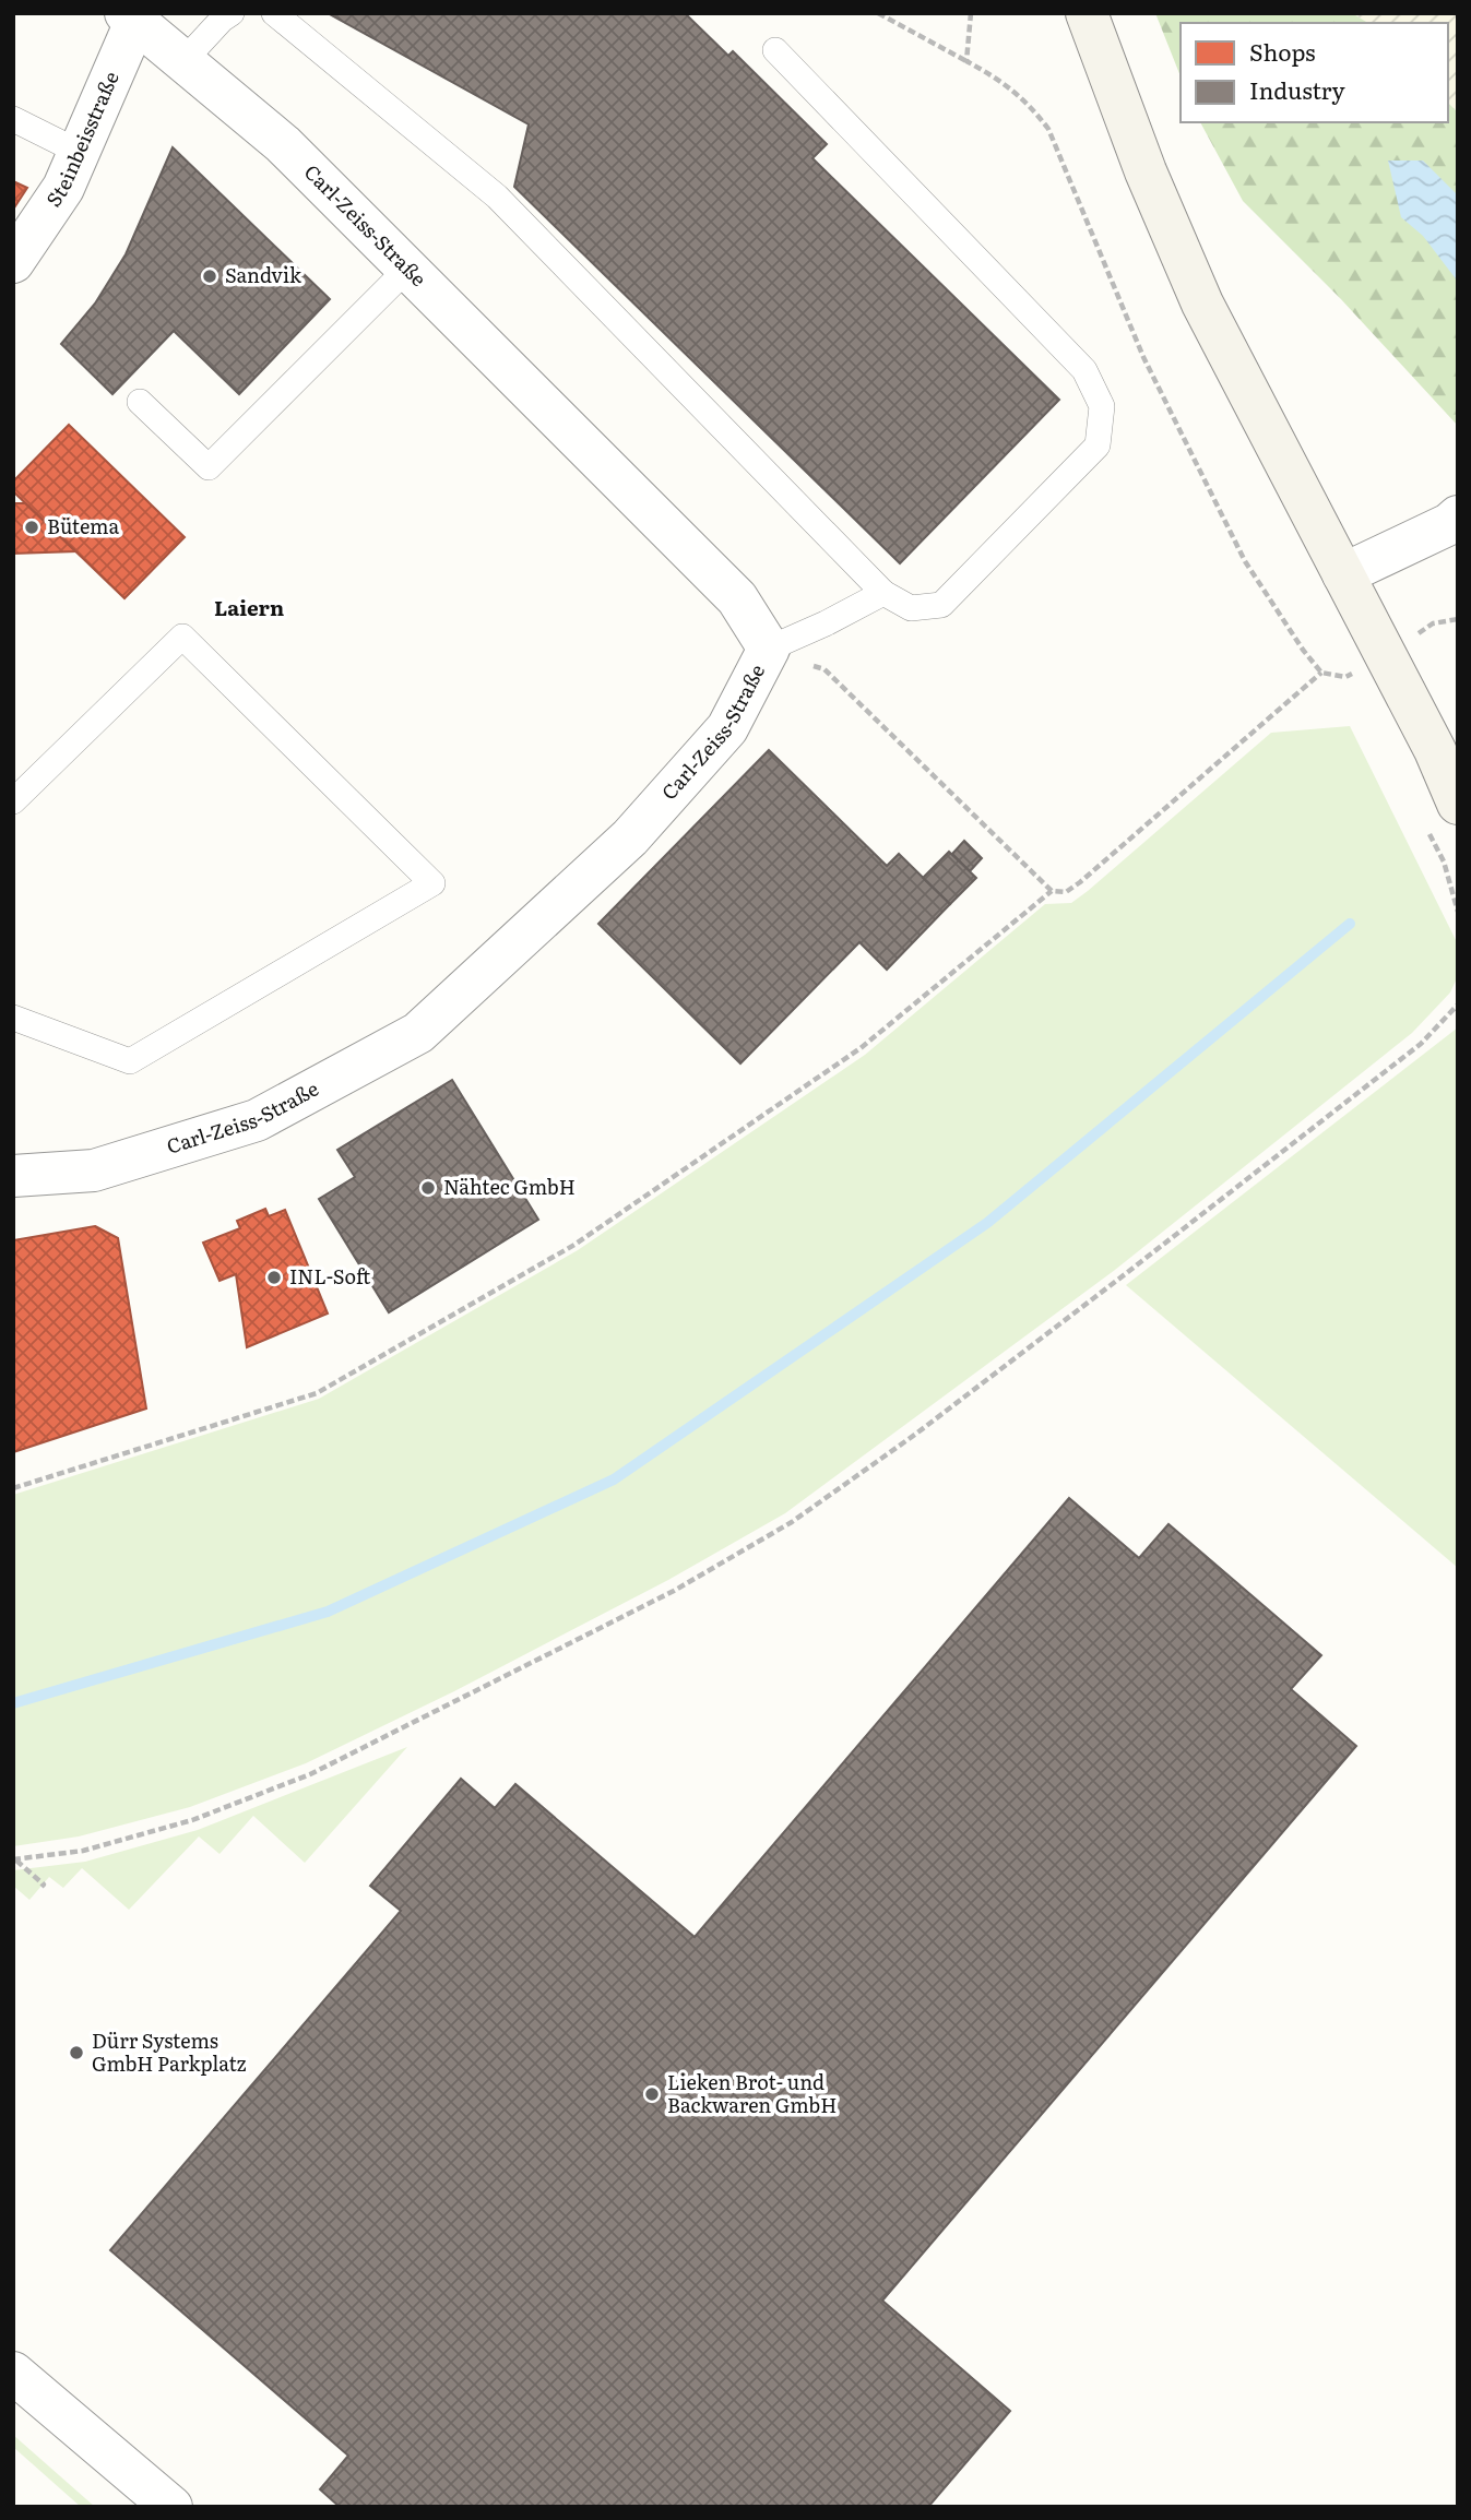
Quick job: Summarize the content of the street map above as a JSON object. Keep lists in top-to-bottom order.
{
  "streets": {
    "street": ["Steinbeisstraße", "Carl-Zeiss-Straße"]
  },
  "crossings": [
    ["Steinbeisstraße", "Carl-Zeiss-Straße"]
  ],
  "districts": ["Laiern"],
  "places": [
    "Sandvik",
    "Bütema",
    "Nähtec GmbH",
    "INL-Soft",
    "Dürr Systems GmbH Parkplatz",
    "Lieken Brot- und Backwaren GmbH"
  ],
  "legend": ["Shops", "Industry"]
}
